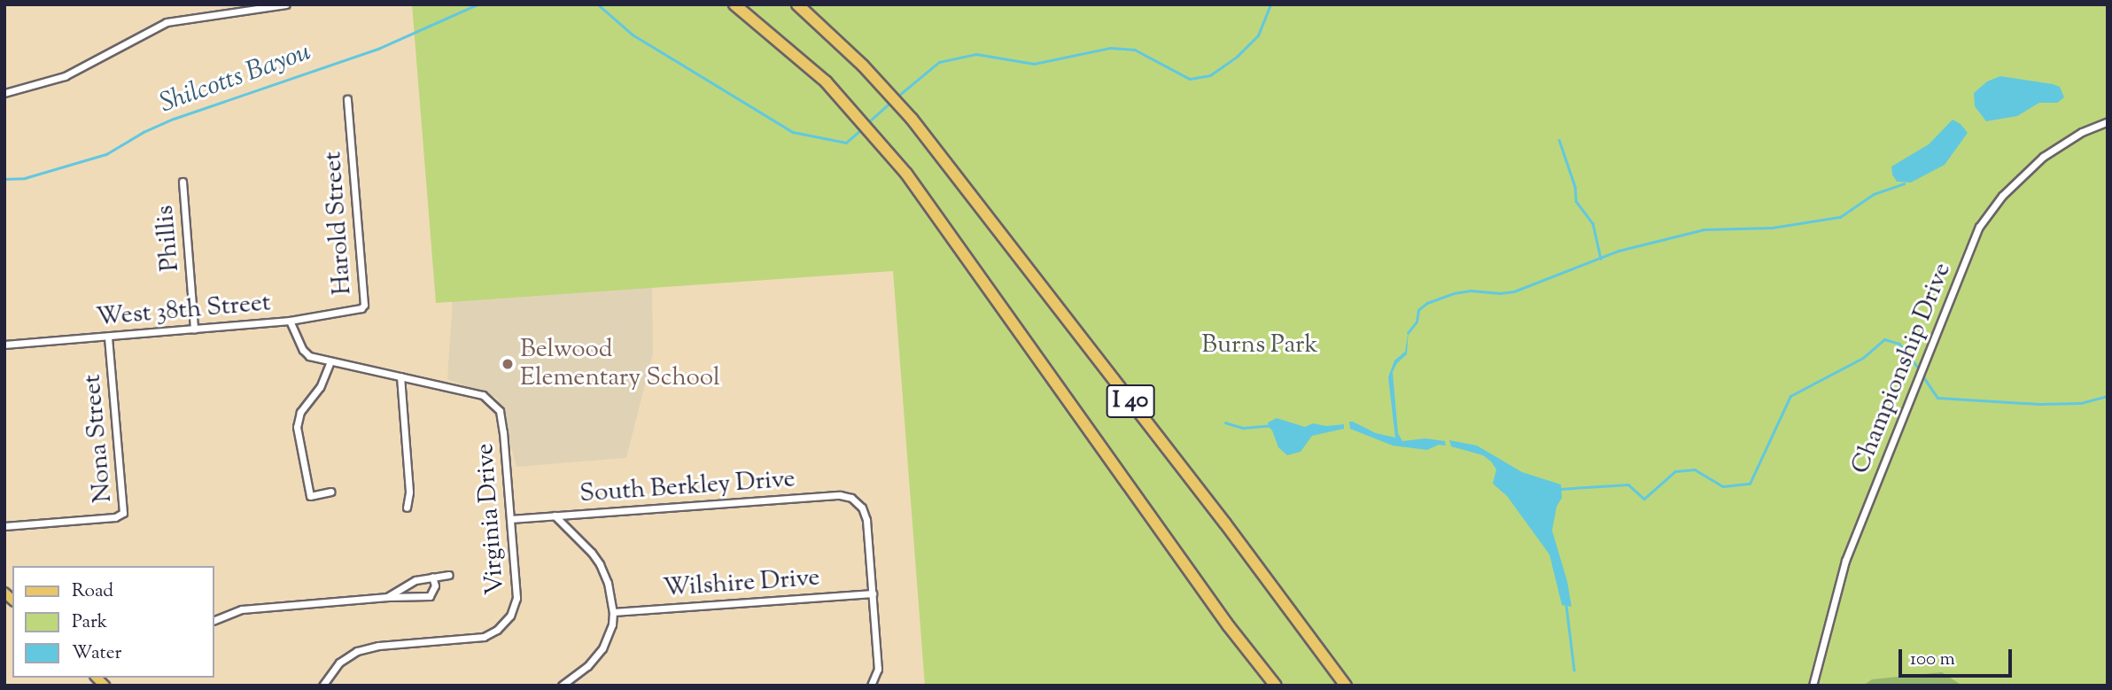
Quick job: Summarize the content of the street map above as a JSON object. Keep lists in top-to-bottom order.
{
  "streets": {
    "highway": ["I 40"],
    "street": [
      "Harold Street",
      "Phillis",
      "West 38th Street",
      "Championship Drive",
      "Nona Street",
      "South Berkley Drive",
      "Virginia Drive",
      "Wilshire Drive"
    ]
  },
  "crossings": [
    ["Harold Street", "West 38th Street"],
    ["Phillis", "West 38th Street"],
    ["West 38th Street", "Nona Street"],
    ["West 38th Street", "Virginia Drive"],
    ["South Berkley Drive", "Virginia Drive"],
    ["South Berkley Drive", "Wilshire Drive"]
  ],
  "water": ["Shilcotts Bayou"],
  "parks": ["Burns Park"],
  "places": ["Belwood Elementary School"],
  "legend": ["Road", "Park", "Water"],
  "scale_bar": "100 m"
}
